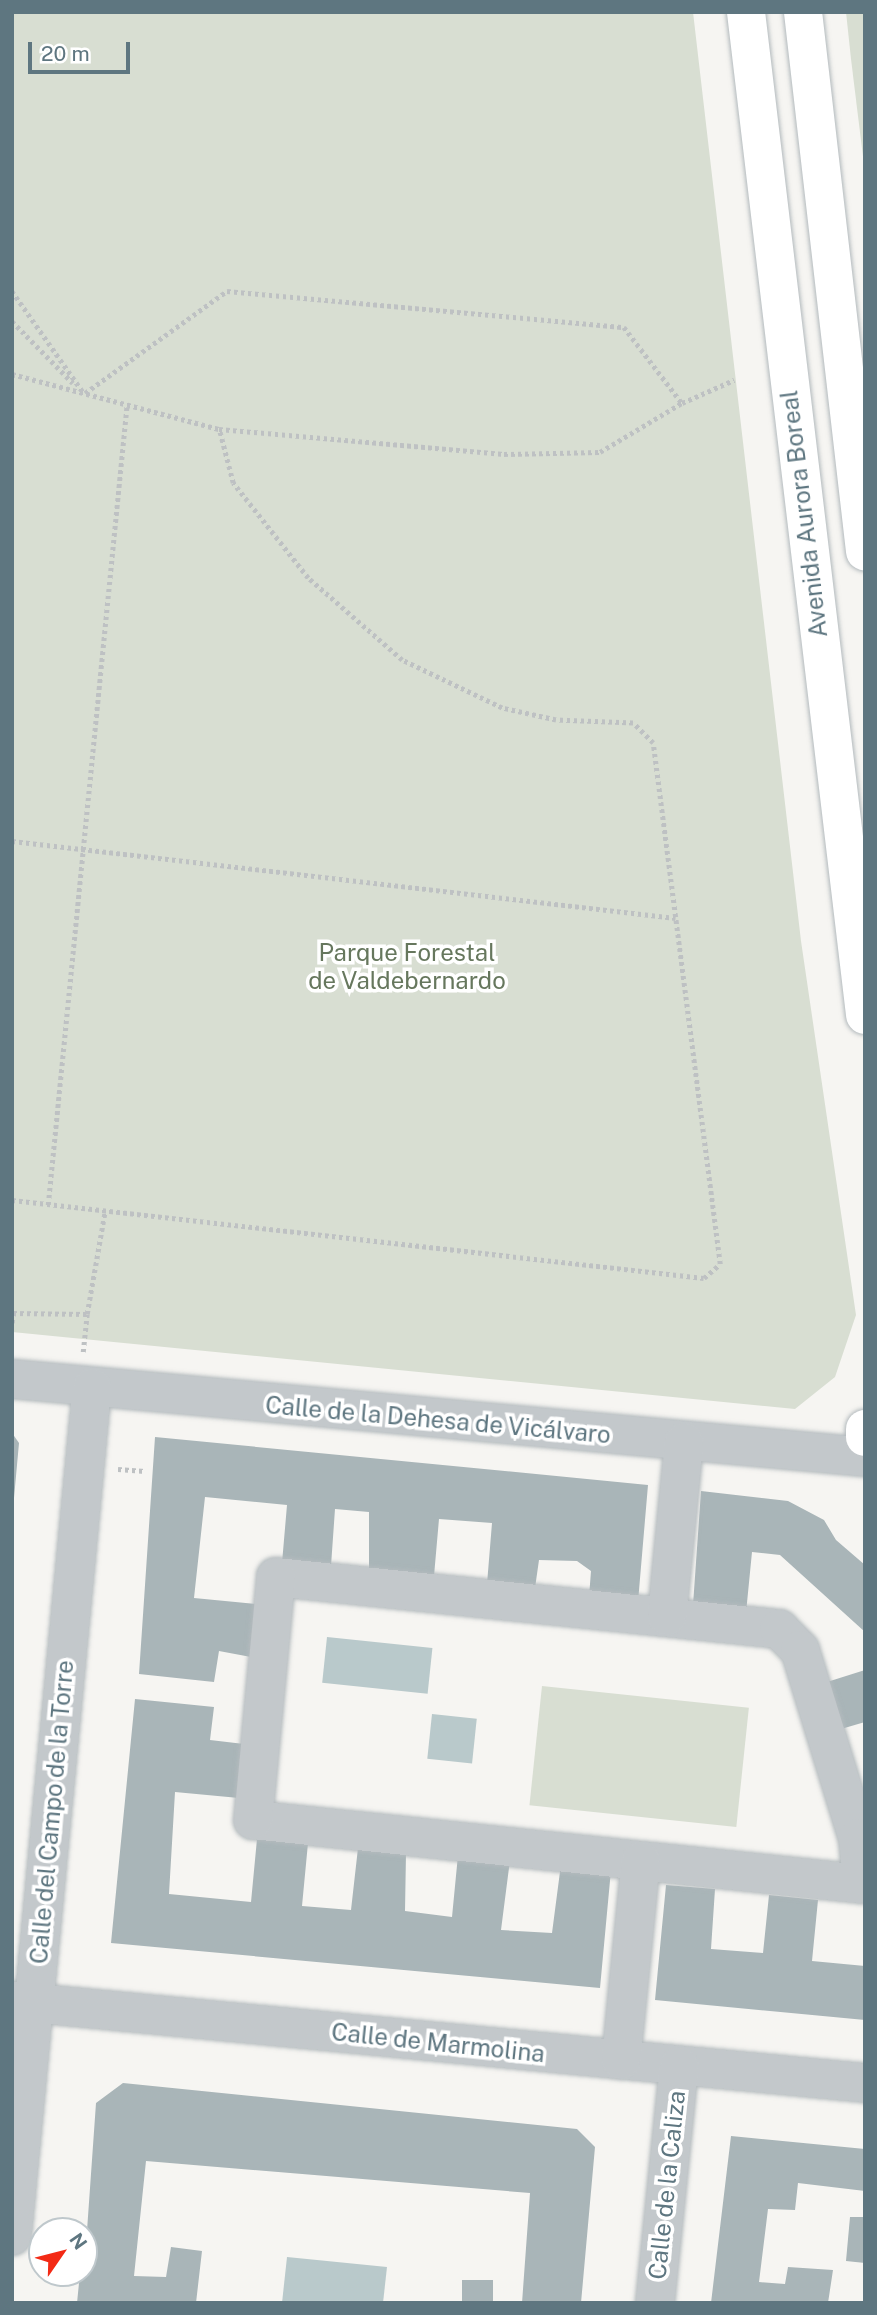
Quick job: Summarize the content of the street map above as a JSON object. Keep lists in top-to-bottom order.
{
  "streets": {
    "main road": ["Avenida Aurora Boreal"],
    "street": [
      "Calle de la Dehesa de Vicálvaro",
      "Calle del Campo de la Torre",
      "Calle de Marmolina",
      "Calle de la Caliza"
    ]
  },
  "crossings": [
    ["Calle de la Dehesa de Vicálvaro", "Calle del Campo de la Torre"],
    ["Calle del Campo de la Torre", "Calle de Marmolina"],
    ["Calle de Marmolina", "Calle de la Caliza"]
  ],
  "parks": ["Parque Forestal de Valdebernardo"],
  "scale_bar": "20 m",
  "north": "top right"
}
